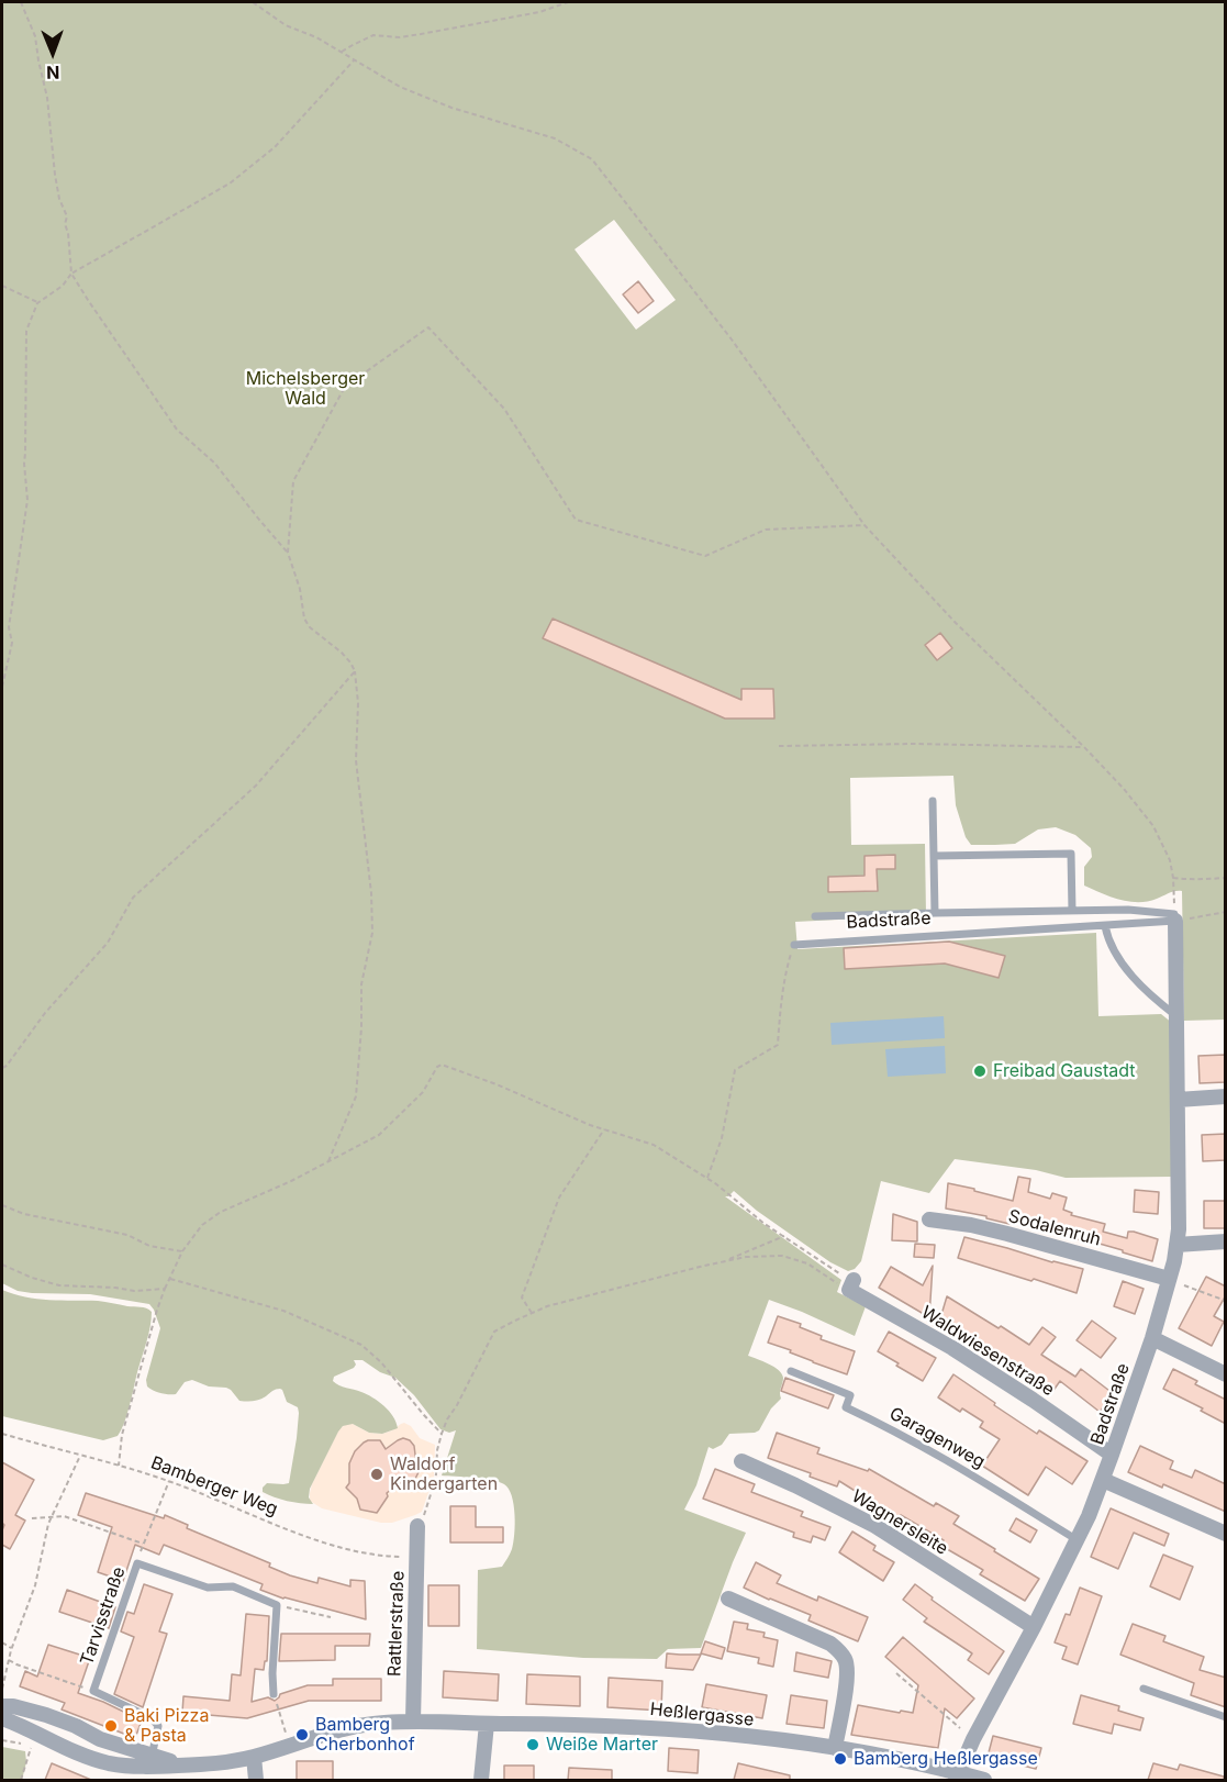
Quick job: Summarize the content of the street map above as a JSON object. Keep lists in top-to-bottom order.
{
  "streets": {
    "street": [
      "Badstraße",
      "Sodalenruh",
      "Waldwiesenstraße",
      "Wagnersleite",
      "Rattlerstraße",
      "Heßlergasse"
    ],
    "lane": ["Garagenweg", "Tarvisstraße"],
    "path": ["Bamberger Weg"]
  },
  "crossings": [
    ["Badstraße", "Sodalenruh"],
    ["Badstraße", "Waldwiesenstraße"],
    ["Badstraße", "Garagenweg"],
    ["Badstraße", "Wagnersleite"],
    ["Badstraße", "Heßlergasse"],
    ["Bamberger Weg", "Rattlerstraße"],
    ["Tarvisstraße", "Heßlergasse"],
    ["Rattlerstraße", "Heßlergasse"]
  ],
  "parks": ["Michelsberger Wald"],
  "places": [
    "Freibad Gaustadt",
    "Waldorf Kindergarten",
    "Baki Pizza & Pasta",
    "Bamberg Cherbonhof",
    "Weiße Marter",
    "Bamberg Heßlergasse"
  ],
  "north": "bottom"
}
